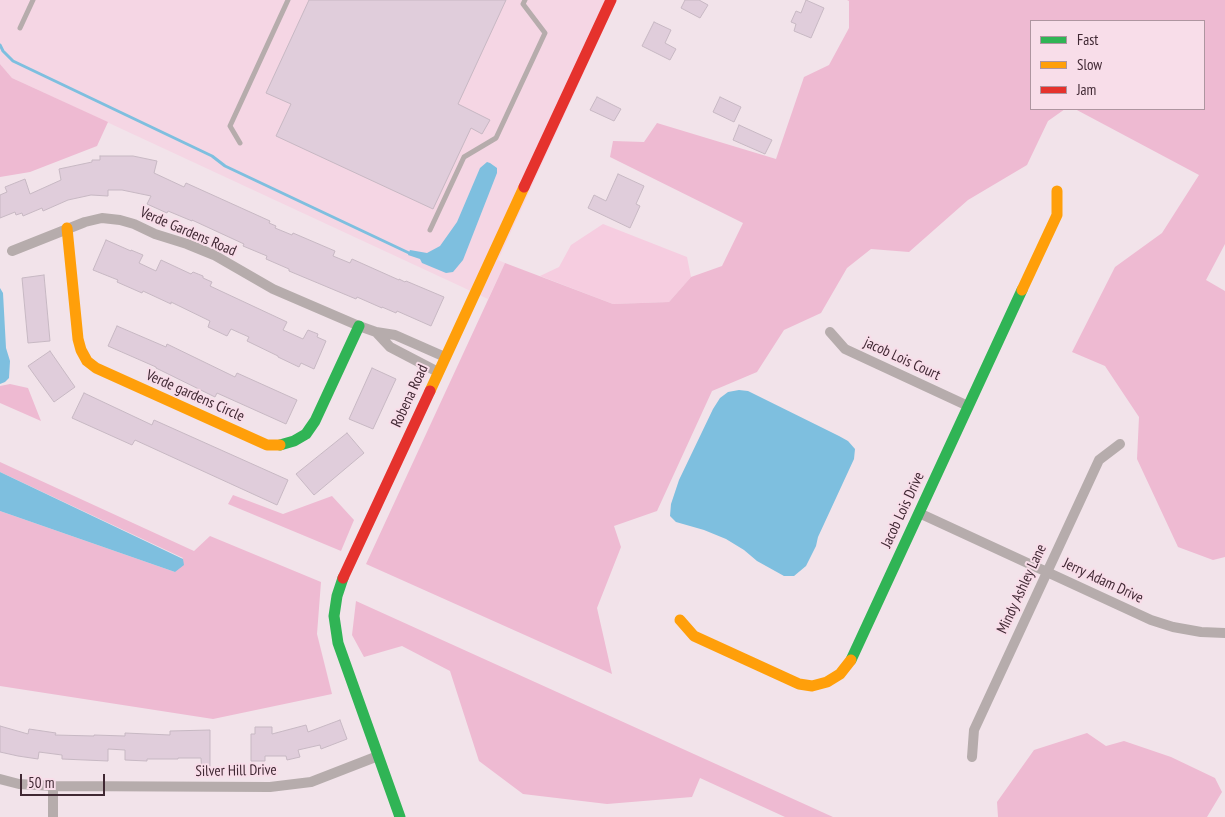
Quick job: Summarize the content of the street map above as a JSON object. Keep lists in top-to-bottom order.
{
  "streets": {
    "street": [
      "Verde Gardens Road",
      "jacob Lois Court",
      "Verde gardens Circle",
      "Robena Road",
      "Jacob Lois Drive",
      "Jerry Adam Drive",
      "Mindy Ashley Lane",
      "Silver Hill Drive"
    ]
  },
  "crossings": [
    ["Verde Gardens Road", "Verde gardens Circle"],
    ["Verde Gardens Road", "Robena Road"],
    ["jacob Lois Court", "Jacob Lois Drive"],
    ["Robena Road", "Silver Hill Drive"],
    ["Jacob Lois Drive", "Jerry Adam Drive"],
    ["Jerry Adam Drive", "Mindy Ashley Lane"]
  ],
  "legend": ["Fast", "Slow", "Jam"],
  "scale_bar": "50 m"
}
